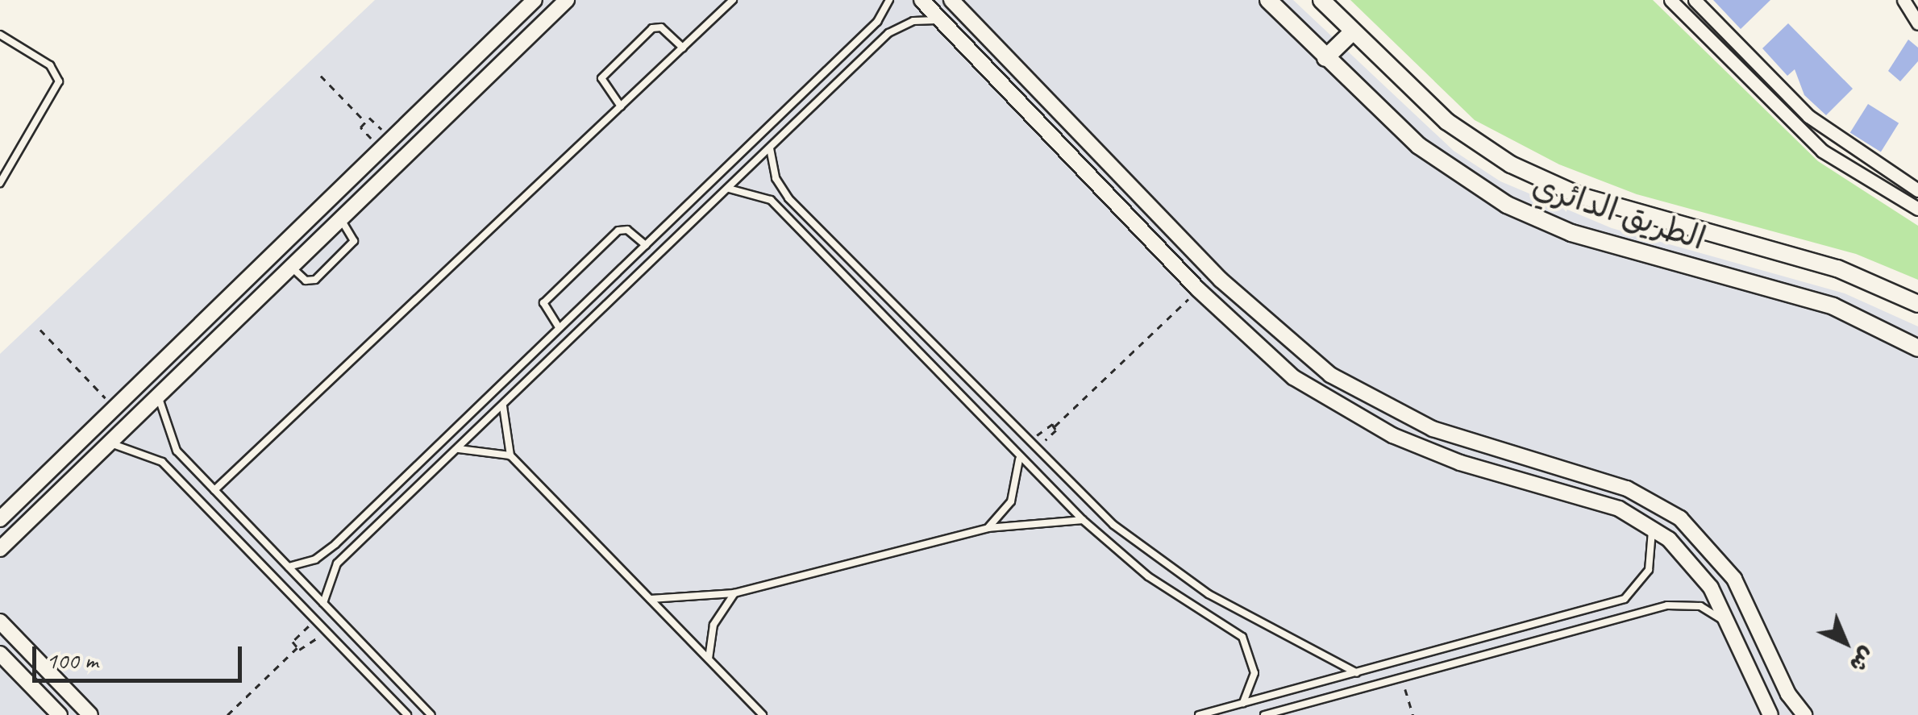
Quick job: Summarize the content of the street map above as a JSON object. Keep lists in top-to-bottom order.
{
  "streets": {
    "main road": ["الطريق الدائري"]
  },
  "scale_bar": "100 m",
  "north": "bottom right"
}
